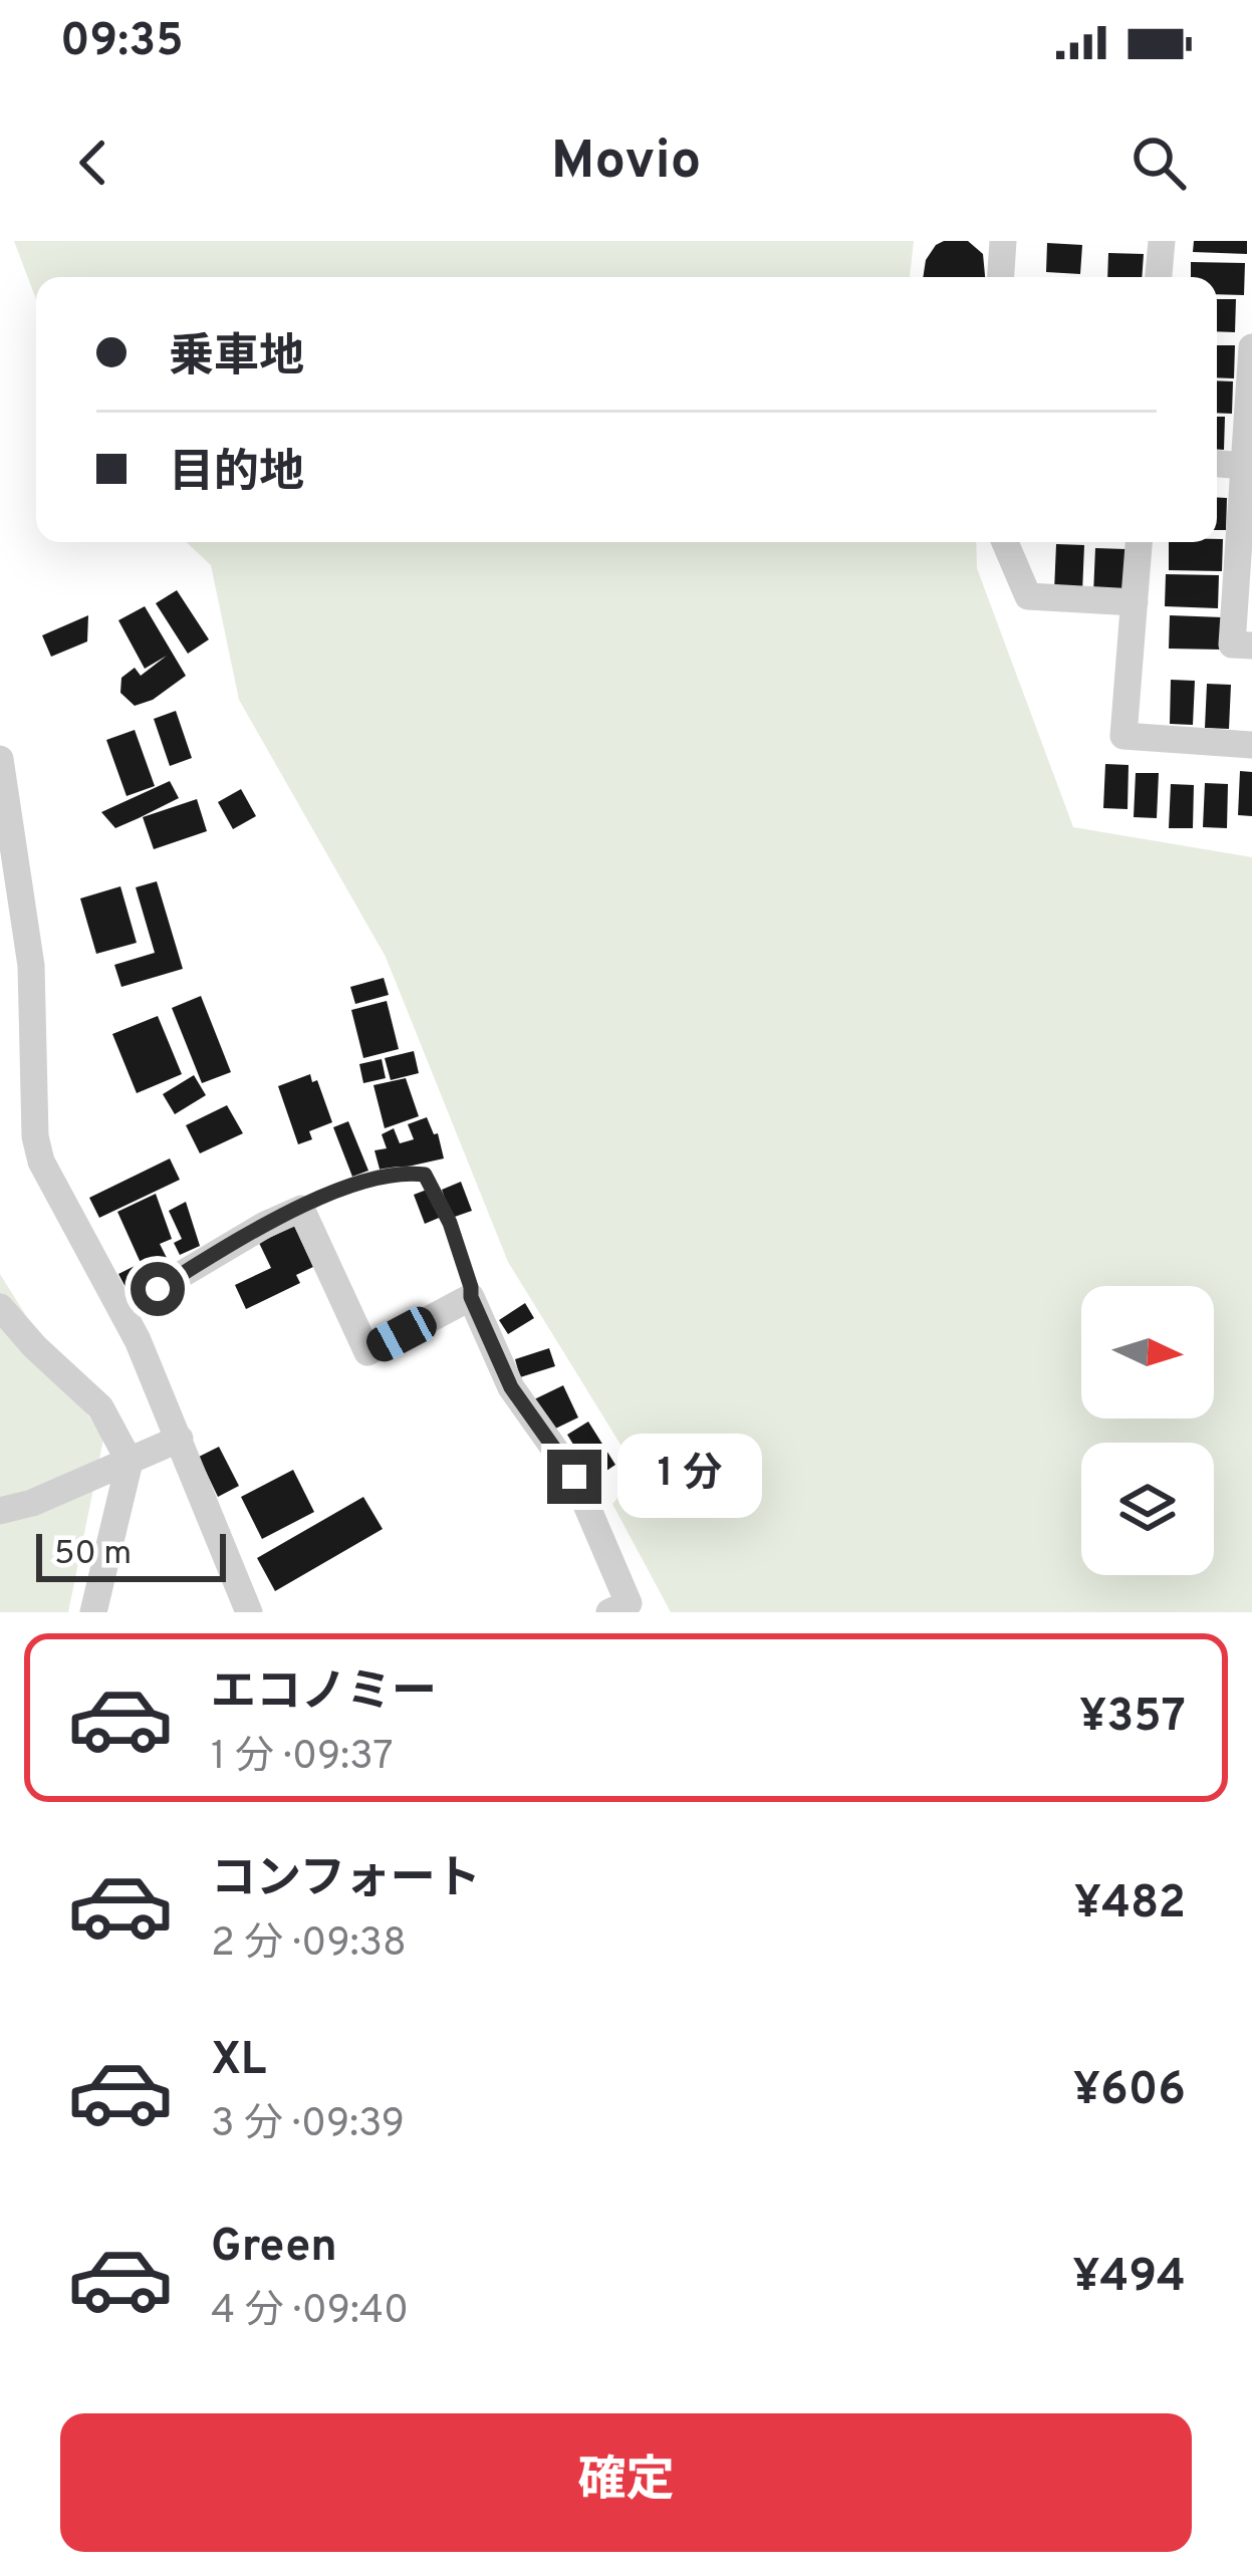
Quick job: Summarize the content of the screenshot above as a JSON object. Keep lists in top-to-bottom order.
{
  "scale_bar": "50 m",
  "north": "right",
  "page": {
    "status": "09:35",
    "header": "Movio",
    "banner": ["乗車地", "目的地"],
    "bubble": "1 分",
    "scale": "50 m",
    "list": [
      {
        "name": "エコノミー",
        "note": "1 分 · 09:37",
        "value": "¥357"
      },
      {
        "name": "コンフォート",
        "note": "2 分 · 09:38",
        "value": "¥482"
      },
      {
        "name": "XL",
        "note": "3 分 · 09:39",
        "value": "¥606"
      },
      {
        "name": "Green",
        "note": "4 分 · 09:40",
        "value": "¥494"
      }
    ],
    "buttons": "確定"
  }
}
